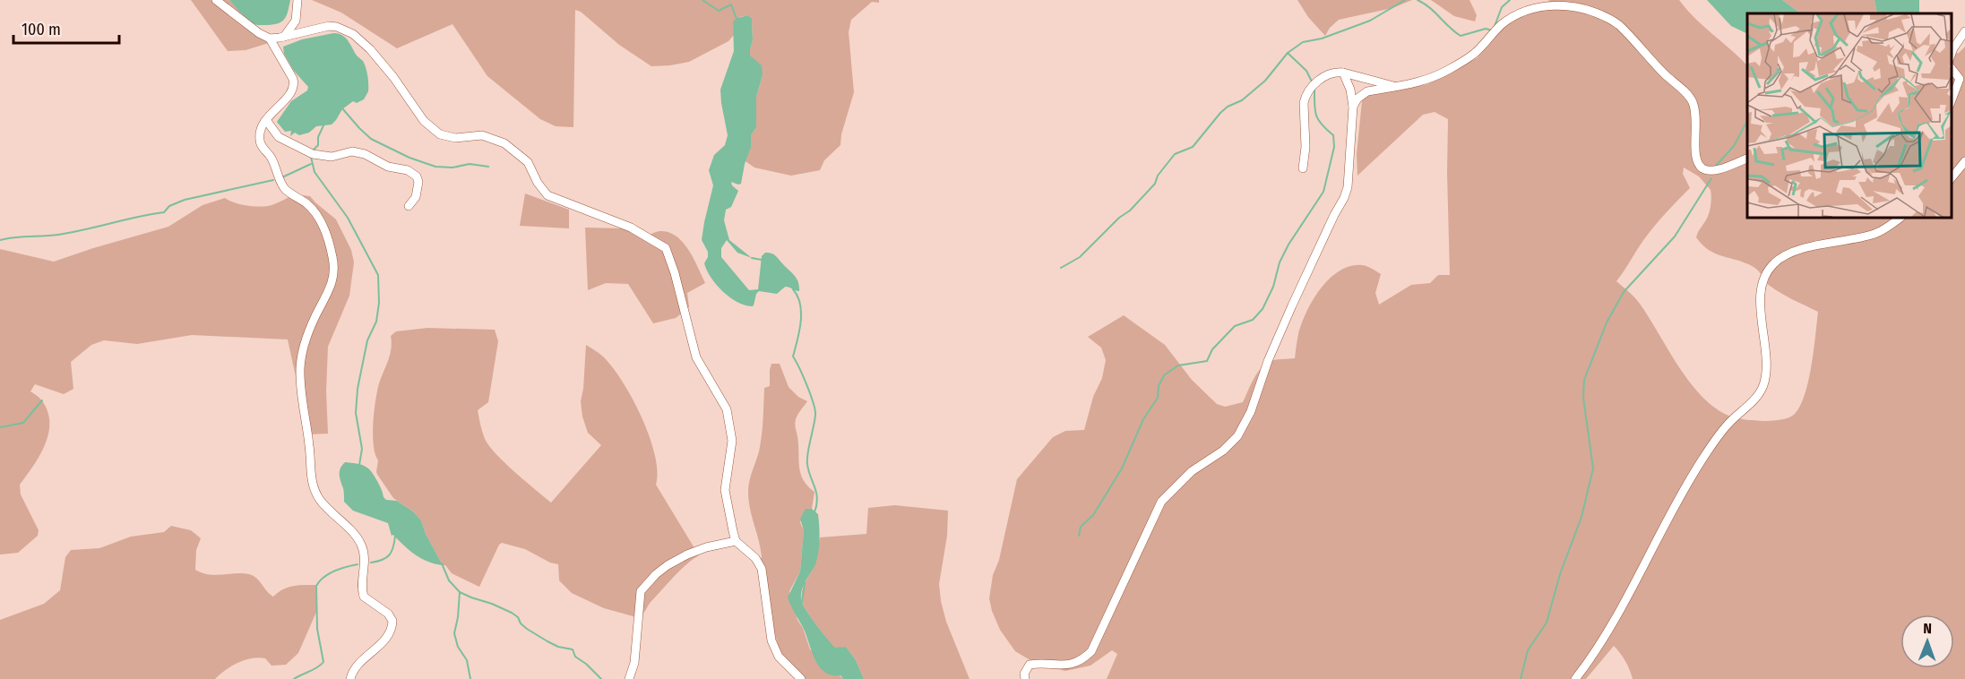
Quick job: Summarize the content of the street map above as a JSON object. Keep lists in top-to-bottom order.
{
  "scale_bar": "100 m",
  "north": "top"
}
